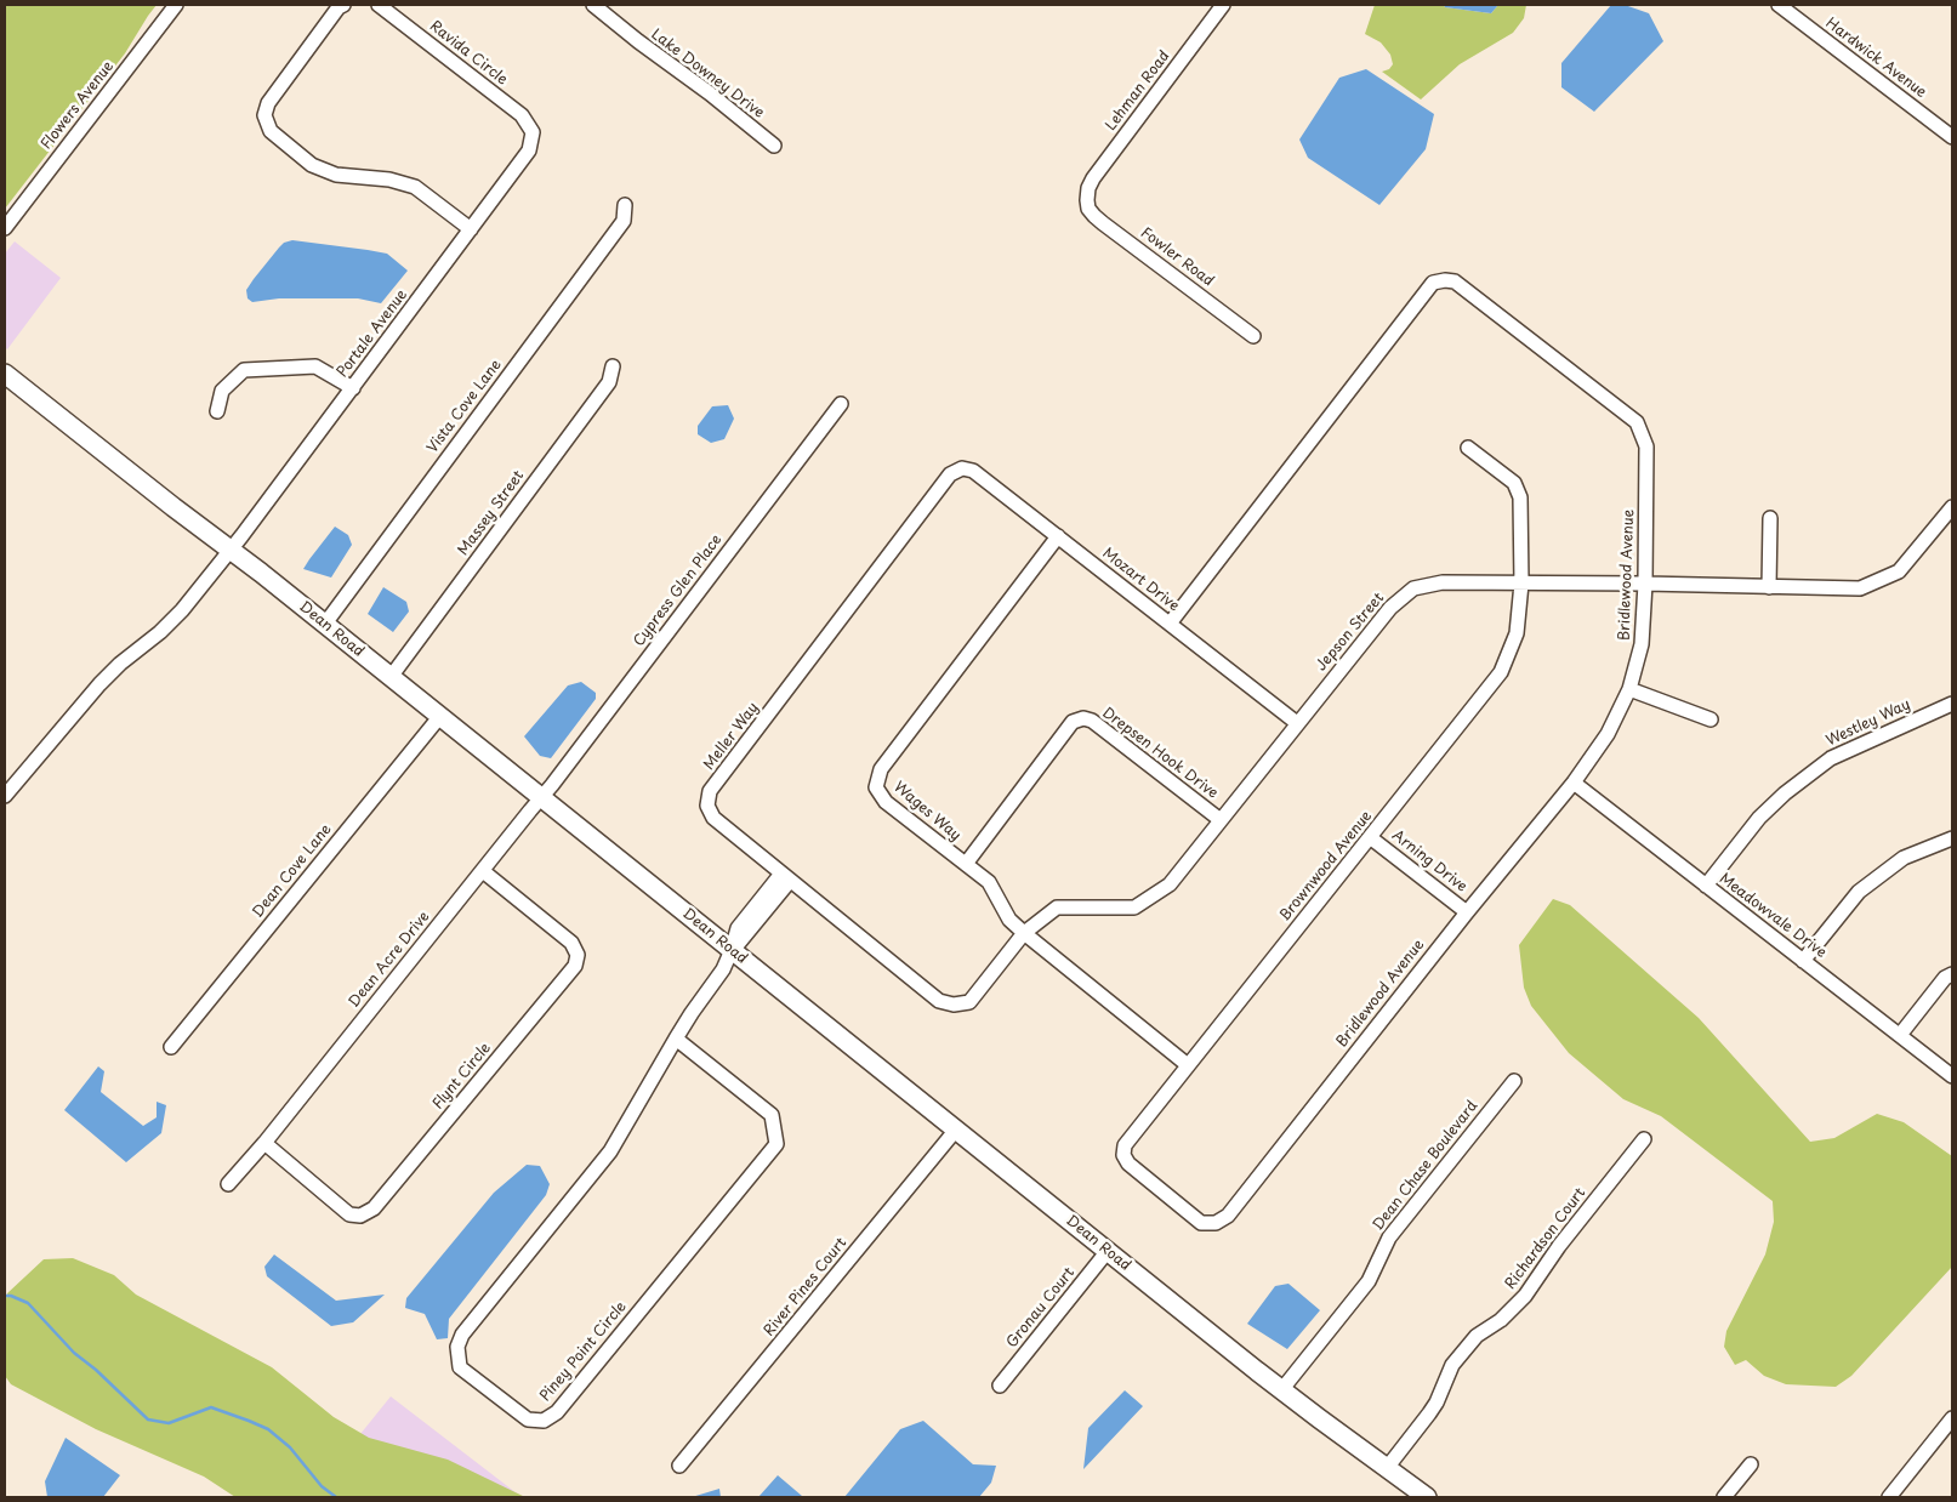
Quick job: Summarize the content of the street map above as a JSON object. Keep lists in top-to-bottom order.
{
  "streets": {
    "main road": ["Dean Road"],
    "street": [
      "Ravida Circle",
      "Hardwick Avenue",
      "Lake Downey Drive",
      "Lehman Road",
      "Flowers Avenue",
      "Fowler Road",
      "Portale Avenue",
      "Vista Cove Lane",
      "Massey Street",
      "Bridlewood Avenue",
      "Mozart Drive",
      "Cypress Glen Place",
      "Jepson Street",
      "Westley Way",
      "Meller Way",
      "Drepsen Hook Drive",
      "Wages Way",
      "Arning Drive",
      "Brownwood Avenue",
      "Dean Cove Lane",
      "Meadowvale Drive",
      "Dean Acre Drive",
      "Flynt Circle",
      "Dean Chase Boulevard",
      "Richardson Court",
      "River Pines Court",
      "Gronau Court",
      "Piney Point Circle"
    ]
  },
  "crossings": [
    ["Ravida Circle", "Portale Avenue"],
    ["Lehman Road", "Fowler Road"],
    ["Portale Avenue", "Dean Road"],
    ["Vista Cove Lane", "Dean Road"],
    ["Massey Street", "Dean Road"],
    ["Bridlewood Avenue", "Mozart Drive"],
    ["Bridlewood Avenue", "Jepson Street"],
    ["Bridlewood Avenue", "Arning Drive"],
    ["Bridlewood Avenue", "Brownwood Avenue"],
    ["Bridlewood Avenue", "Meadowvale Drive"],
    ["Mozart Drive", "Jepson Street"],
    ["Mozart Drive", "Meller Way"],
    ["Mozart Drive", "Wages Way"],
    ["Cypress Glen Place", "Dean Road"],
    ["Cypress Glen Place", "Dean Acre Drive"],
    ["Dean Road", "Dean Cove Lane"],
    ["Dean Road", "Dean Acre Drive"],
    ["Dean Road", "Dean Chase Boulevard"],
    ["Dean Road", "Richardson Court"],
    ["Dean Road", "River Pines Court"],
    ["Dean Road", "Gronau Court"],
    ["Dean Road", "Piney Point Circle"],
    ["Jepson Street", "Meller Way"],
    ["Jepson Street", "Drepsen Hook Drive"],
    ["Jepson Street", "Wages Way"],
    ["Jepson Street", "Brownwood Avenue"],
    ["Westley Way", "Meadowvale Drive"],
    ["Meller Way", "Piney Point Circle"],
    ["Drepsen Hook Drive", "Wages Way"],
    ["Wages Way", "Brownwood Avenue"],
    ["Arning Drive", "Brownwood Avenue"],
    ["Dean Acre Drive", "Flynt Circle"]
  ]
}
